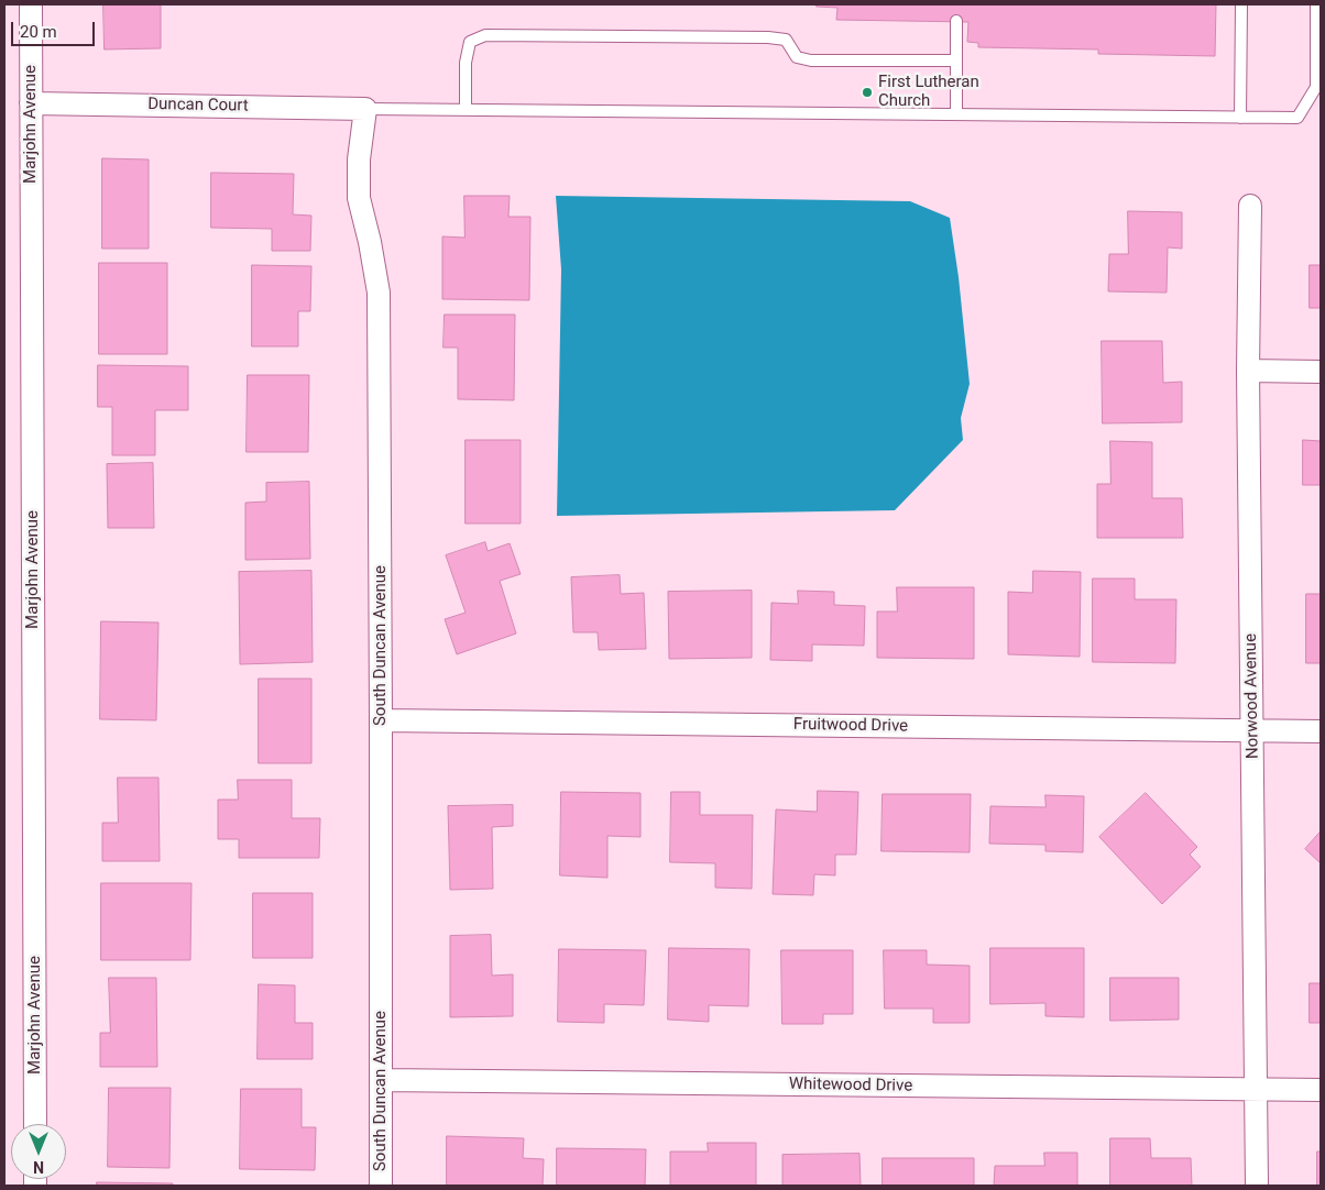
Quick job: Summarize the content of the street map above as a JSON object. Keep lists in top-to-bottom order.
{
  "streets": {
    "street": [
      "Duncan Court",
      "Marjohn Avenue",
      "South Duncan Avenue",
      "Norwood Avenue",
      "Fruitwood Drive",
      "Whitewood Drive"
    ]
  },
  "crossings": [
    ["Duncan Court", "Marjohn Avenue"],
    ["Duncan Court", "South Duncan Avenue"],
    ["South Duncan Avenue", "Fruitwood Drive"],
    ["South Duncan Avenue", "Whitewood Drive"],
    ["Norwood Avenue", "Fruitwood Drive"],
    ["Norwood Avenue", "Whitewood Drive"]
  ],
  "places": ["First Lutheran Church"],
  "scale_bar": "20 m",
  "north": "bottom"
}
